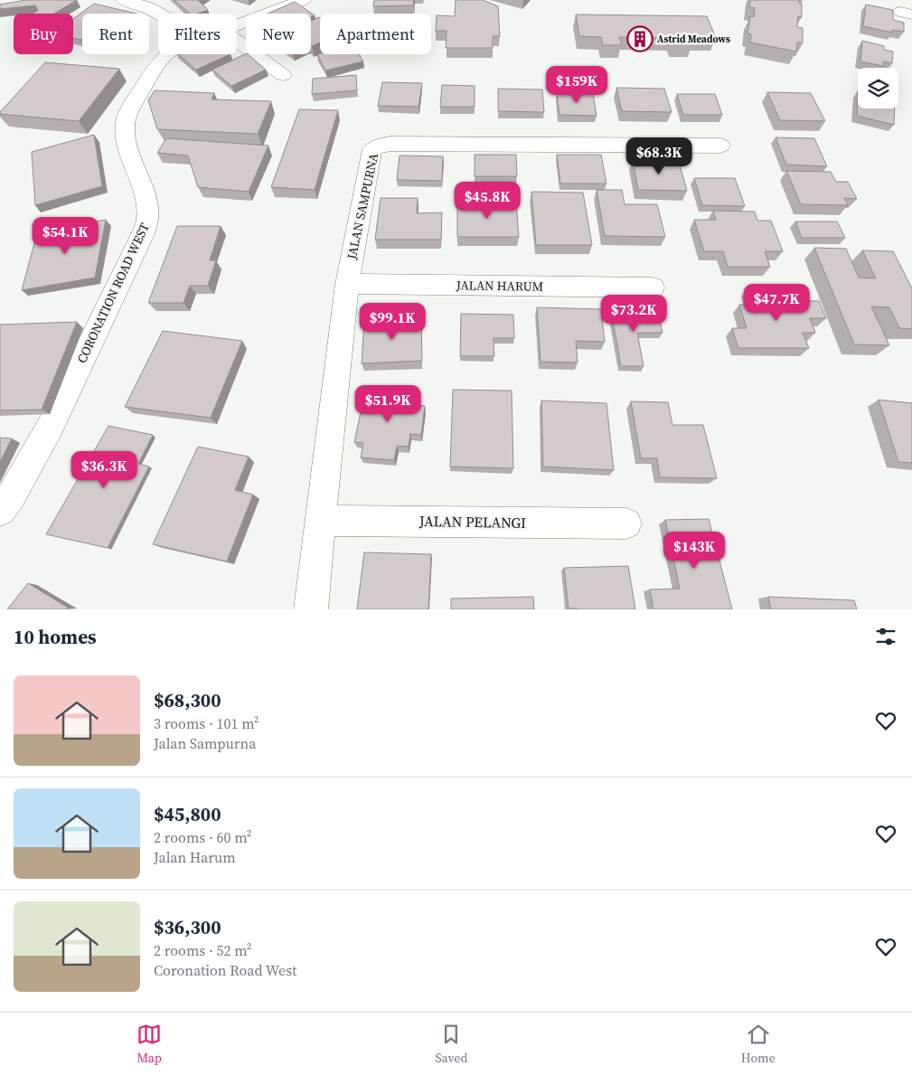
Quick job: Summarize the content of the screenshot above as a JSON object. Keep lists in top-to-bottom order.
{
  "streets": {
    "street": [
      "JALAN SAMPURNA",
      "JALAN HARUM",
      "CORONATION ROAD WEST",
      "JALAN PELANGI"
    ]
  },
  "crossings": [
    ["JALAN SAMPURNA", "JALAN HARUM"],
    ["JALAN SAMPURNA", "JALAN PELANGI"]
  ],
  "places": {
    "building": ["Astrid Meadows"]
  },
  "page": {
    "chip": [
      "Buy",
      "Rent",
      "Filters",
      "New",
      "Apartment"
    ],
    "price": [
      "$159K",
      "$68.3K",
      "$45.8K",
      "$54.1K",
      "$47.7K",
      "$73.2K",
      "$99.1K",
      "$51.9K",
      "$36.3K",
      "$143K"
    ],
    "heading": "10 homes",
    "list": [
      {
        "name": "$68,300",
        "note": "3 rooms · 101 m² · Jalan Sampurna"
      },
      {
        "name": "$45,800",
        "note": "2 rooms · 60 m² · Jalan Harum"
      },
      {
        "name": "$36,300",
        "note": "2 rooms · 52 m² · Coronation Road West"
      }
    ],
    "tabs": ["Map", "Saved", "Home"]
  }
}
